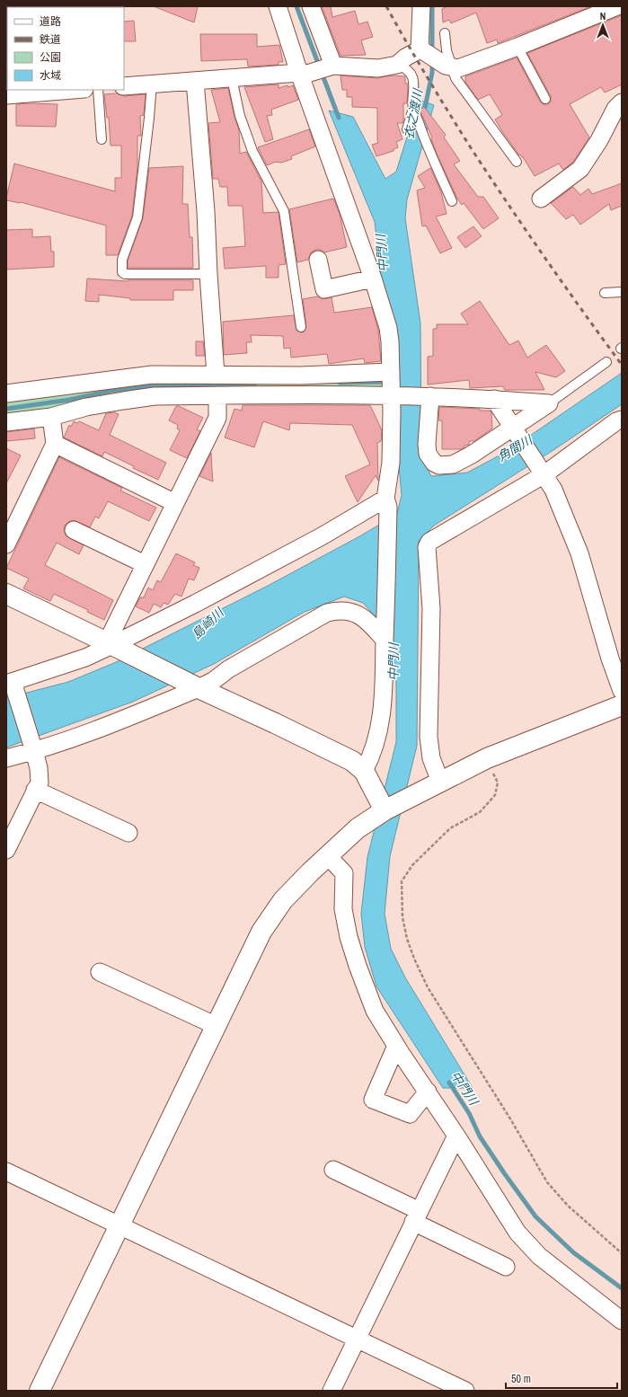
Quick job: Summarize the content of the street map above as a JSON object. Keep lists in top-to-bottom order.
{
  "water": [
    "衣之渡川",
    "中門川",
    "角間川",
    "島崎川"
  ],
  "legend": [
    "道路",
    "鉄道",
    "公園",
    "水域"
  ],
  "scale_bar": "50 m",
  "north": "top"
}
